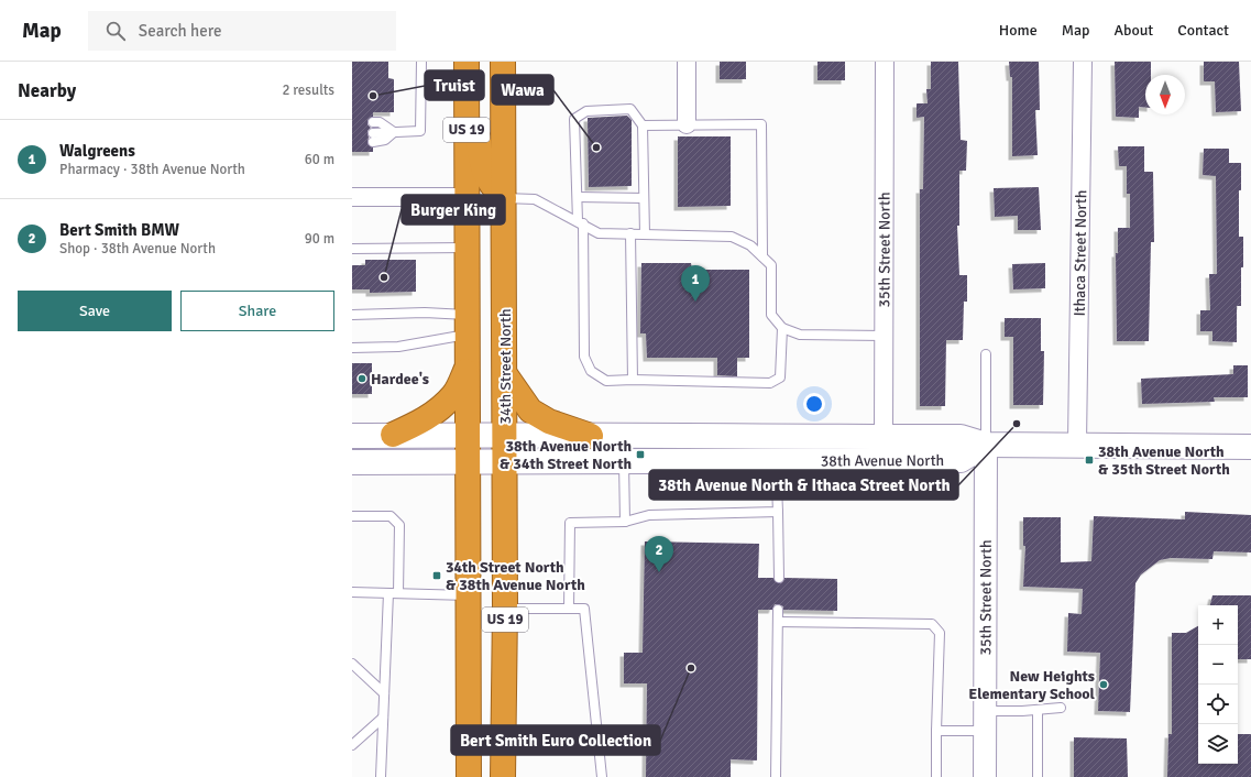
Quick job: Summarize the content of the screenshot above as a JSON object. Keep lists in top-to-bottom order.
{
  "streets": {
    "highway": ["US 19", "34th Street North"],
    "main road": ["38th Avenue North"],
    "street": ["35th Street North", "Ithaca Street North"]
  },
  "crossings": [
    ["US 19", "38th Avenue North"],
    ["35th Street North", "38th Avenue North"],
    ["Ithaca Street North", "38th Avenue North"],
    ["34th Street North", "38th Avenue North"]
  ],
  "places": {
    "other": [
      "Truist",
      "Wawa",
      "Burger King",
      "Hardee's",
      "38th Avenue North & Ithaca Street North",
      "Bert Smith Euro Collection",
      "New Heights Elementary School"
    ],
    "transit": ["38th Avenue North & 34th Street North", "38th Avenue North & 35th Street North", "34th Street North & 38th Avenue North"]
  },
  "north": "bottom",
  "page": {
    "header": "Map",
    "search": "Search here",
    "nav": [
      "Home",
      "Map",
      "About",
      "Contact"
    ],
    "heading": ["Nearby", "2 results"],
    "list": [
      {
        "mark": "1",
        "name": "Walgreens",
        "note": "Pharmacy · 38th Avenue North",
        "value": "60 m"
      },
      {
        "mark": "2",
        "name": "Bert Smith BMW",
        "note": "Shop · 38th Avenue North",
        "value": "90 m"
      }
    ],
    "pins": ["1", "2"],
    "buttons": ["Save", "Share"],
    "map_buttons": ["+", "−"]
  }
}
